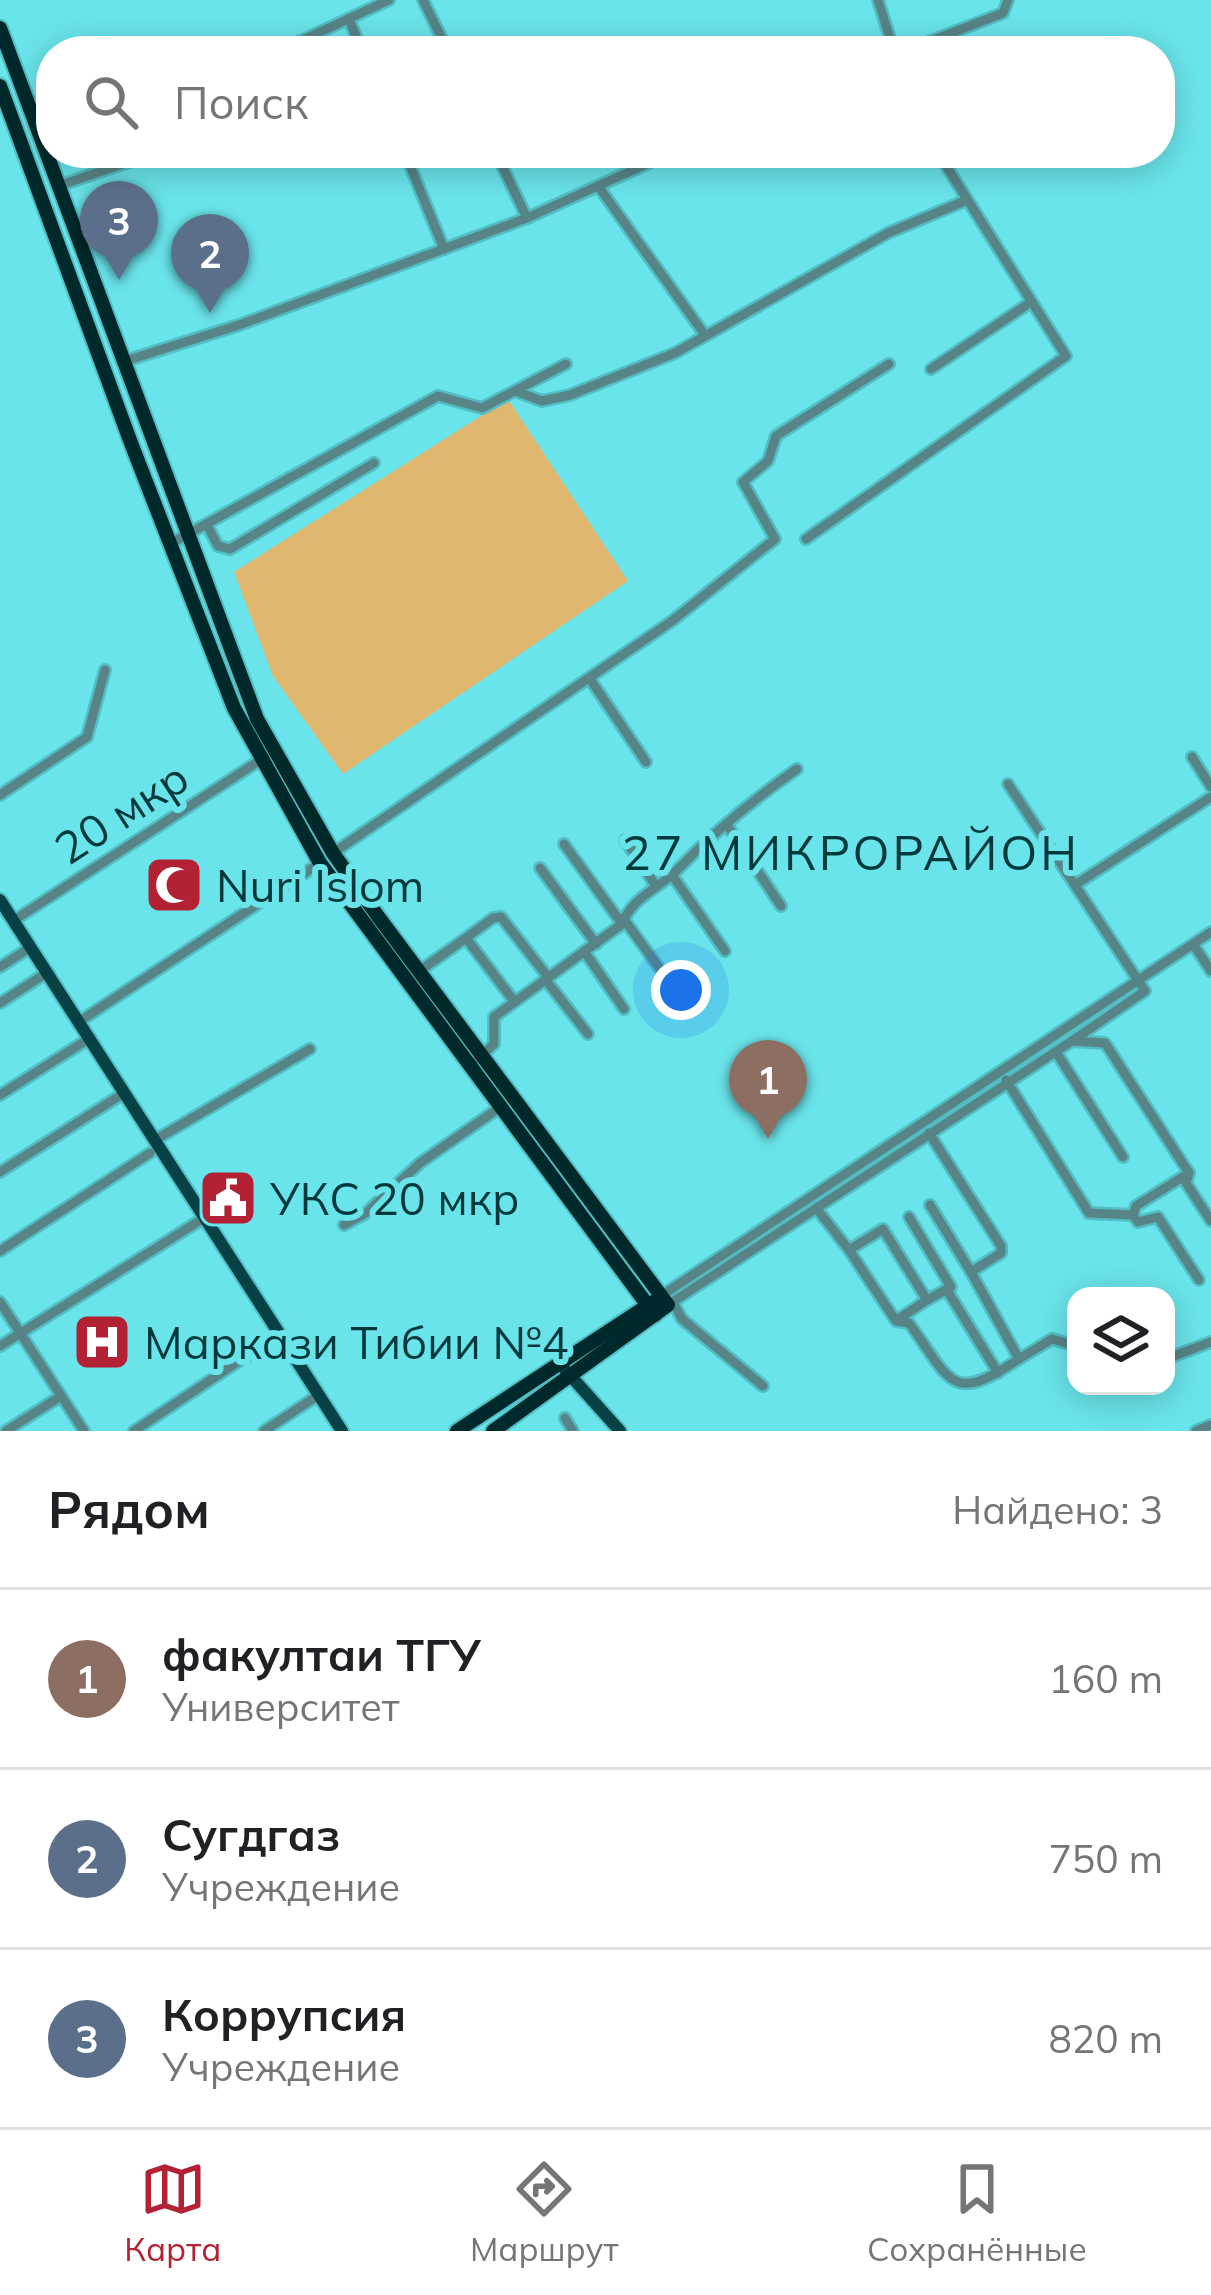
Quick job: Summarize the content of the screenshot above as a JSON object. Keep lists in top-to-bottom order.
{
  "streets": {
    "street": ["20 мкр"]
  },
  "districts": ["27 МИКРОРАЙОН"],
  "places": {
    "mosque": ["Nuri Islom"],
    "public building": ["УКС 20 мкр"],
    "hospital": ["Маркази Тибии №4"]
  },
  "page": {
    "search": "Поиск",
    "pins": ["3", "2", "1"],
    "heading": ["Рядом", "Найдено: 3"],
    "list": [
      {
        "mark": "1",
        "name": "факултаи ТГУ",
        "note": "Университет",
        "value": "160 m"
      },
      {
        "mark": "2",
        "name": "Сугдгаз",
        "note": "Учреждение",
        "value": "750 m"
      },
      {
        "mark": "3",
        "name": "Коррупсия",
        "note": "Учреждение",
        "value": "820 m"
      }
    ],
    "nav": ["Карта", "Маршрут", "Сохранённые"]
  }
}
